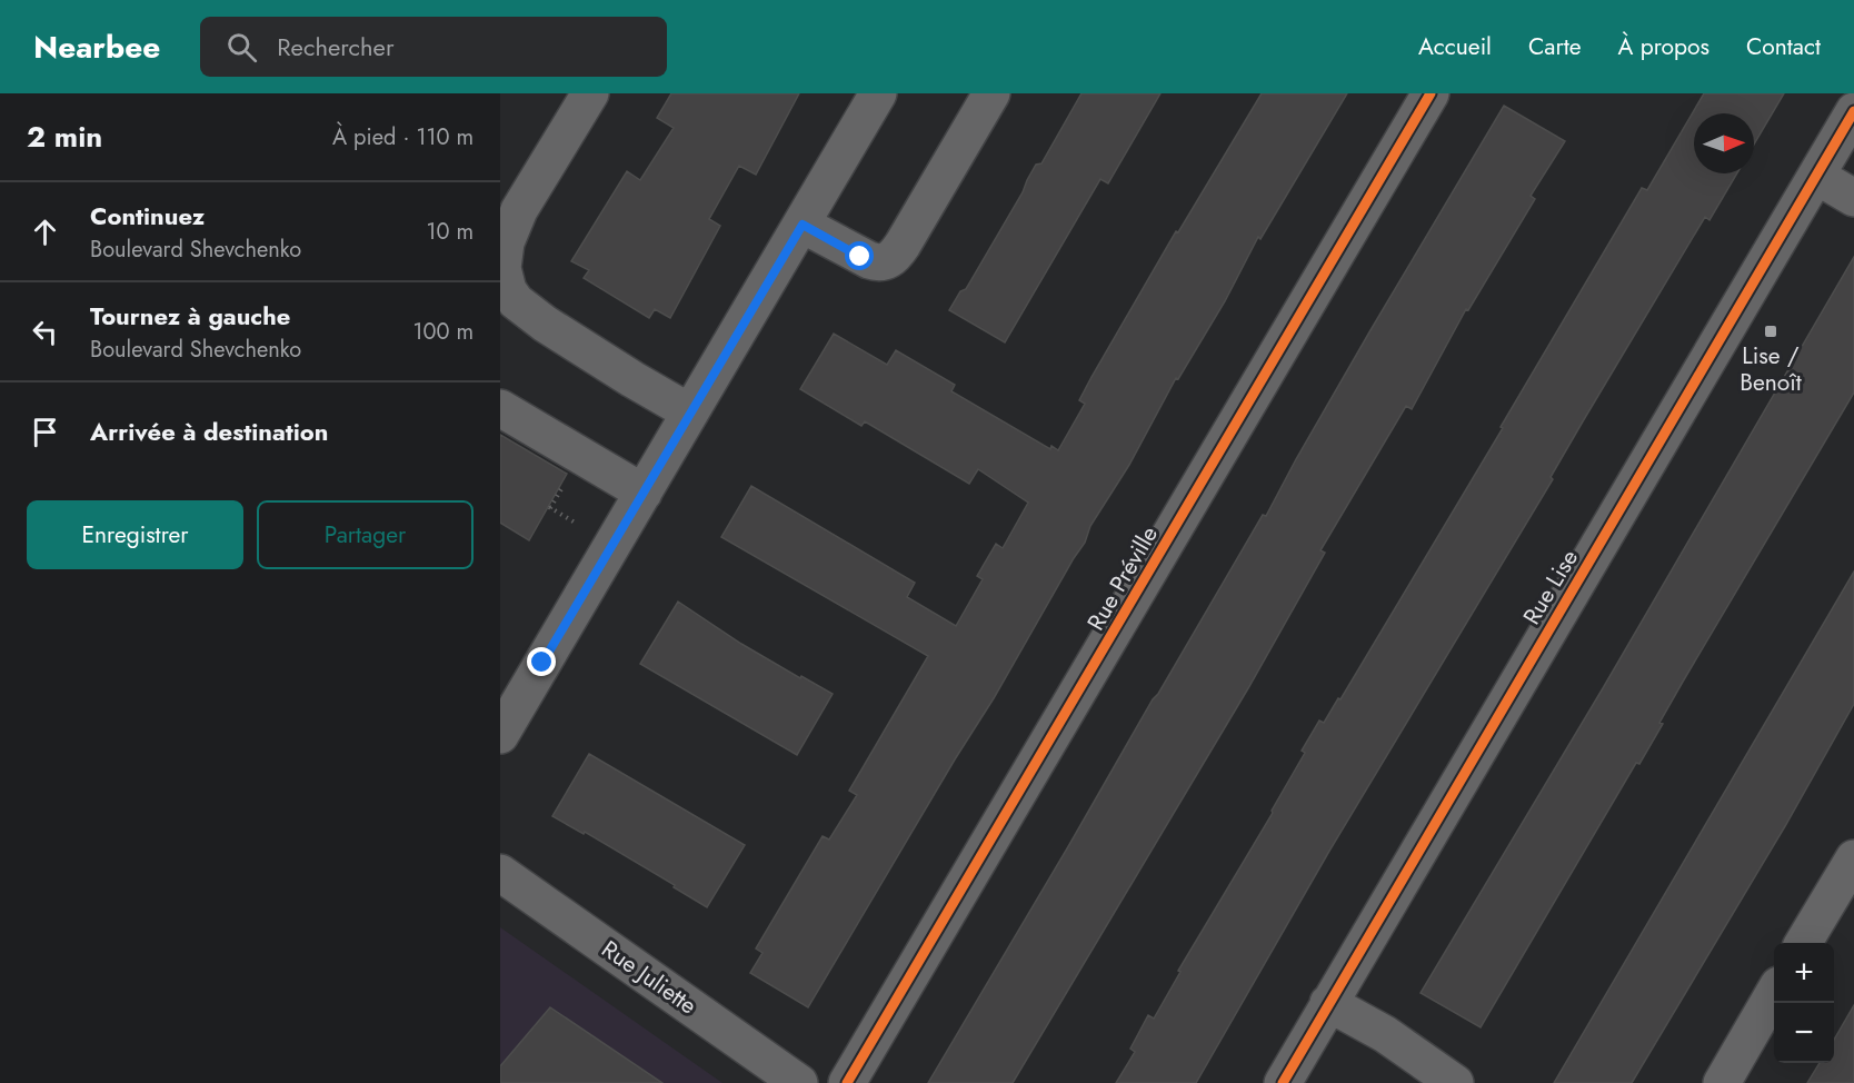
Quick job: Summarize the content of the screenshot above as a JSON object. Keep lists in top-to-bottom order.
{
  "streets": {
    "street": ["Rue Préville", "Rue Lise", "Rue Juliette"]
  },
  "places": {
    "transit": ["Lise / Benoît"]
  },
  "north": "right",
  "page": {
    "header": "Nearbee",
    "search": "Rechercher",
    "nav": [
      "Accueil",
      "Carte",
      "À propos",
      "Contact"
    ],
    "heading": ["2 min", "À pied · 110 m"],
    "list": [
      ["Continuez", "Boulevard Shevchenko", "10 m"],
      ["Tournez à gauche", "Boulevard Shevchenko", "100 m"],
      "Arrivée à destination"
    ],
    "buttons": ["Enregistrer", "Partager"],
    "map_buttons": ["+", "−"]
  }
}
